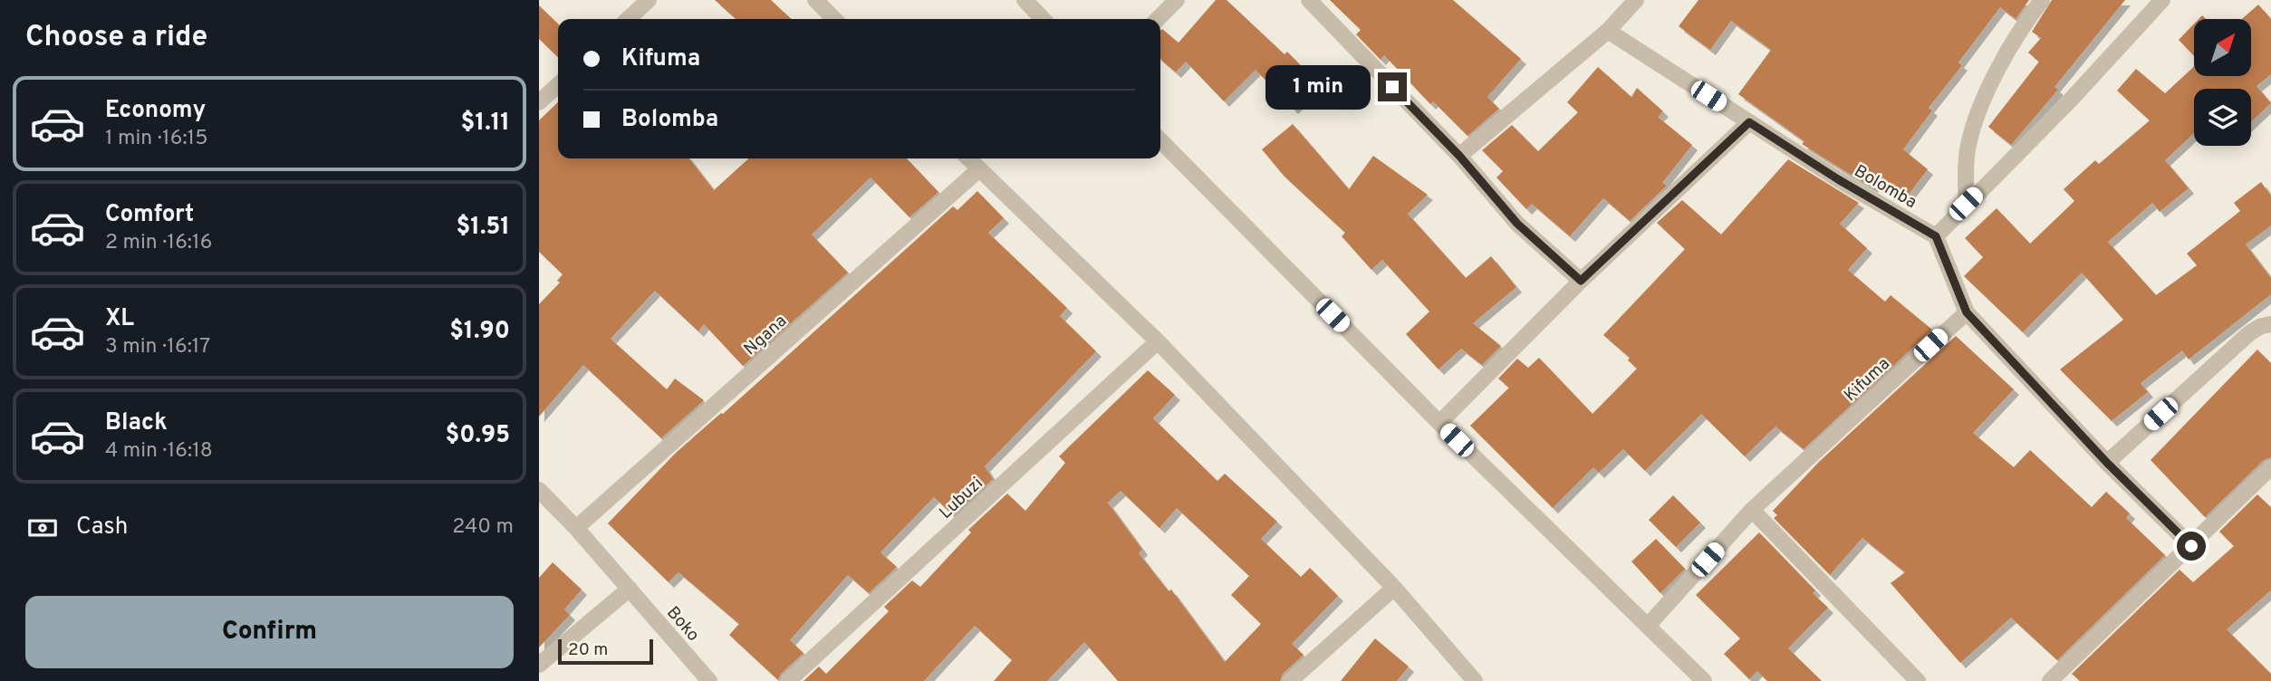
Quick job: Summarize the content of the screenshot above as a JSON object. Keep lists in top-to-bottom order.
{
  "streets": {
    "street": [
      "Bolomba",
      "Ngana",
      "Kifuma",
      "Lubuzi",
      "Boko"
    ]
  },
  "crossings": [
    ["Ngana", "Boko"]
  ],
  "scale_bar": "20 m",
  "north": "top right",
  "page": {
    "heading": "Choose a ride",
    "banner": ["Kifuma", "Bolomba"],
    "bubble": "1 min",
    "list": [
      {
        "name": "Economy",
        "note": "1 min · 16:15",
        "value": "$1.11"
      },
      {
        "name": "Comfort",
        "note": "2 min · 16:16",
        "value": "$1.51"
      },
      {
        "name": "XL",
        "note": "3 min · 16:17",
        "value": "$1.90"
      },
      {
        "name": "Black",
        "note": "4 min · 16:18",
        "value": "$0.95"
      }
    ],
    "pay": ["Cash", "240 m"],
    "buttons": "Confirm",
    "scale": "20 m"
  }
}
